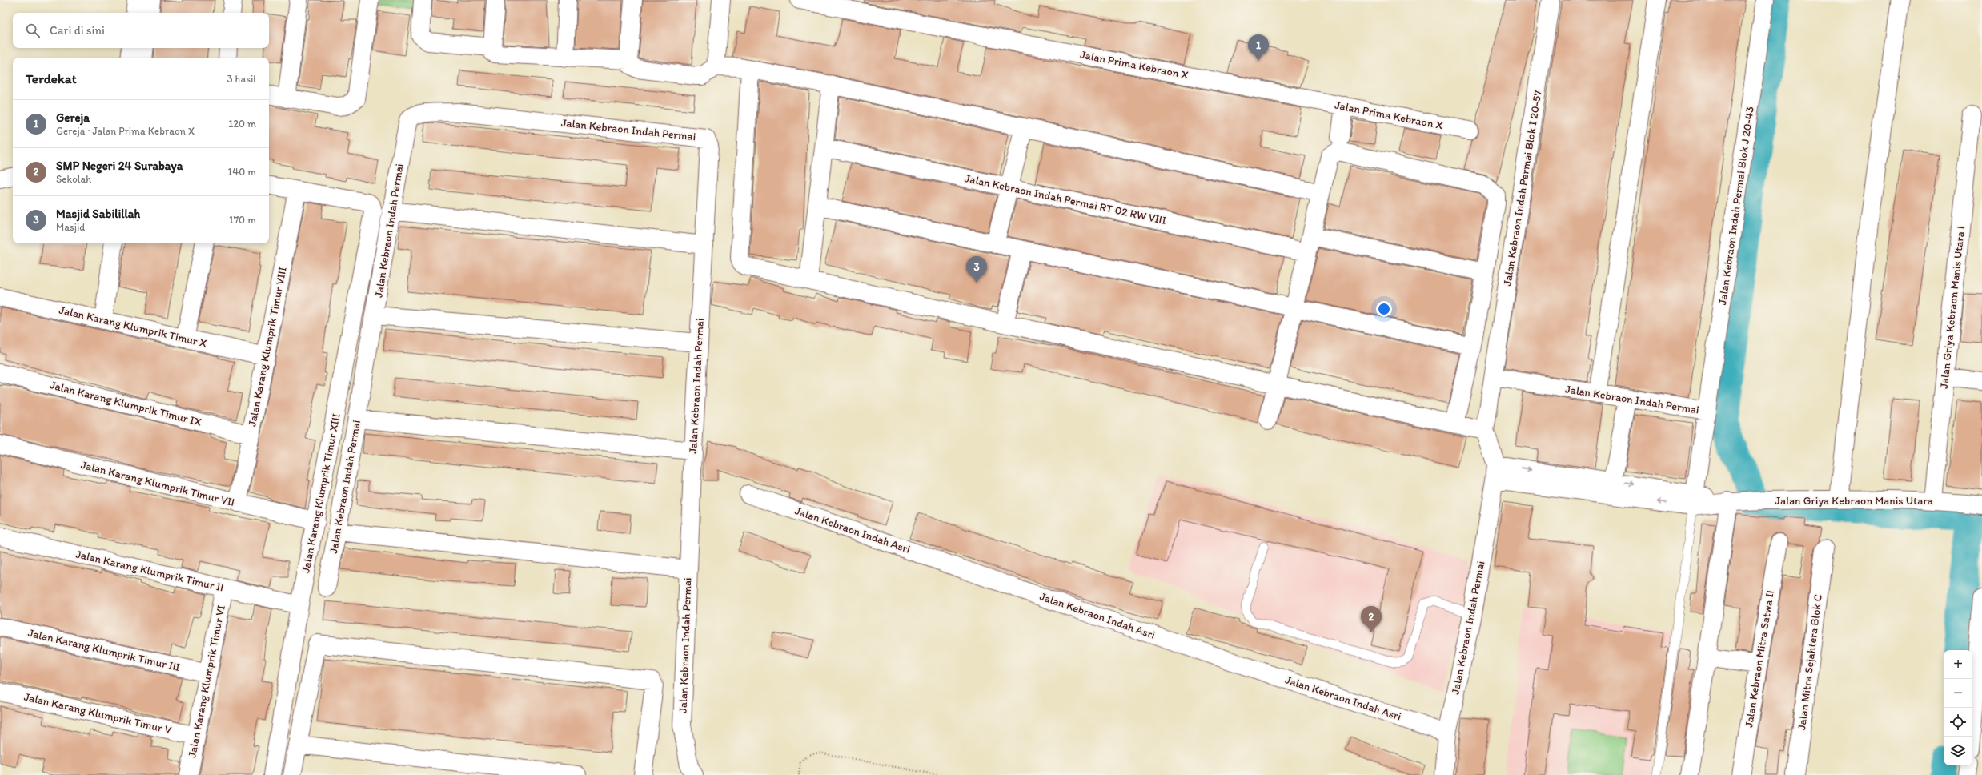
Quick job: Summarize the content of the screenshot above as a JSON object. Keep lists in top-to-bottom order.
{
  "streets": {
    "street": [
      "Jalan Prima Kebraon X",
      "Jalan Kebraon Indah Permai",
      "Jalan Kebraon Indah Permai Blok I 20-57",
      "Jalan Kebraon Indah Permai RT 02 RW VIII",
      "Jalan Kebraon Indah Permai Blok J 20-43",
      "Jalan Griya Kebraon Manis Utara I",
      "Jalan Karang Klumprik Timur X",
      "Jalan Karang Klumprik Timur VIII",
      "Jalan Karang Klumprik Timur IX",
      "Jalan Karang Klumprik Timur VII",
      "Jalan Karang Klumprik Timur XIII",
      "Jalan Griya Kebraon Manis Utara",
      "Jalan Kebraon Indah Asri",
      "Jalan Karang Klumprik Timur II",
      "Jalan Karang Klumprik Timur III",
      "Jalan Kebraon Mitra Satwa II",
      "Jalan Mitra Sejahtera Blok C",
      "Jalan Karang Klumprik Timur VI",
      "Jalan Karang Klumprik Timur V"
    ]
  },
  "crossings": [
    ["Jalan Kebraon Indah Permai", "Jalan Kebraon Indah Permai Blok I 20-57"],
    ["Jalan Kebraon Indah Permai", "Jalan Kebraon Indah Permai Blok J 20-43"],
    ["Jalan Kebraon Indah Permai", "Jalan Griya Kebraon Manis Utara"],
    ["Jalan Kebraon Indah Permai", "Jalan Kebraon Indah Asri"],
    ["Jalan Griya Kebraon Manis Utara I", "Jalan Griya Kebraon Manis Utara"],
    ["Jalan Karang Klumprik Timur X", "Jalan Karang Klumprik Timur VIII"],
    ["Jalan Karang Klumprik Timur VIII", "Jalan Karang Klumprik Timur IX"],
    ["Jalan Karang Klumprik Timur VIII", "Jalan Karang Klumprik Timur VII"],
    ["Jalan Karang Klumprik Timur VIII", "Jalan Karang Klumprik Timur XIII"],
    ["Jalan Karang Klumprik Timur VII", "Jalan Karang Klumprik Timur XIII"],
    ["Jalan Karang Klumprik Timur XIII", "Jalan Karang Klumprik Timur II"],
    ["Jalan Karang Klumprik Timur II", "Jalan Karang Klumprik Timur VI"],
    ["Jalan Karang Klumprik Timur III", "Jalan Karang Klumprik Timur VI"],
    ["Jalan Karang Klumprik Timur VI", "Jalan Karang Klumprik Timur V"]
  ],
  "page": {
    "search": "Cari di sini",
    "pins": ["1", "3", "2"],
    "heading": ["Terdekat", "3 hasil"],
    "list": [
      {
        "mark": "1",
        "name": "Gereja",
        "note": "Gereja · Jalan Prima Kebraon X",
        "value": "120 m"
      },
      {
        "mark": "2",
        "name": "SMP Negeri 24 Surabaya",
        "note": "Sekolah",
        "value": "140 m"
      },
      {
        "mark": "3",
        "name": "Masjid Sabilillah",
        "note": "Masjid",
        "value": "170 m"
      }
    ],
    "map_buttons": ["+", "−"]
  }
}
